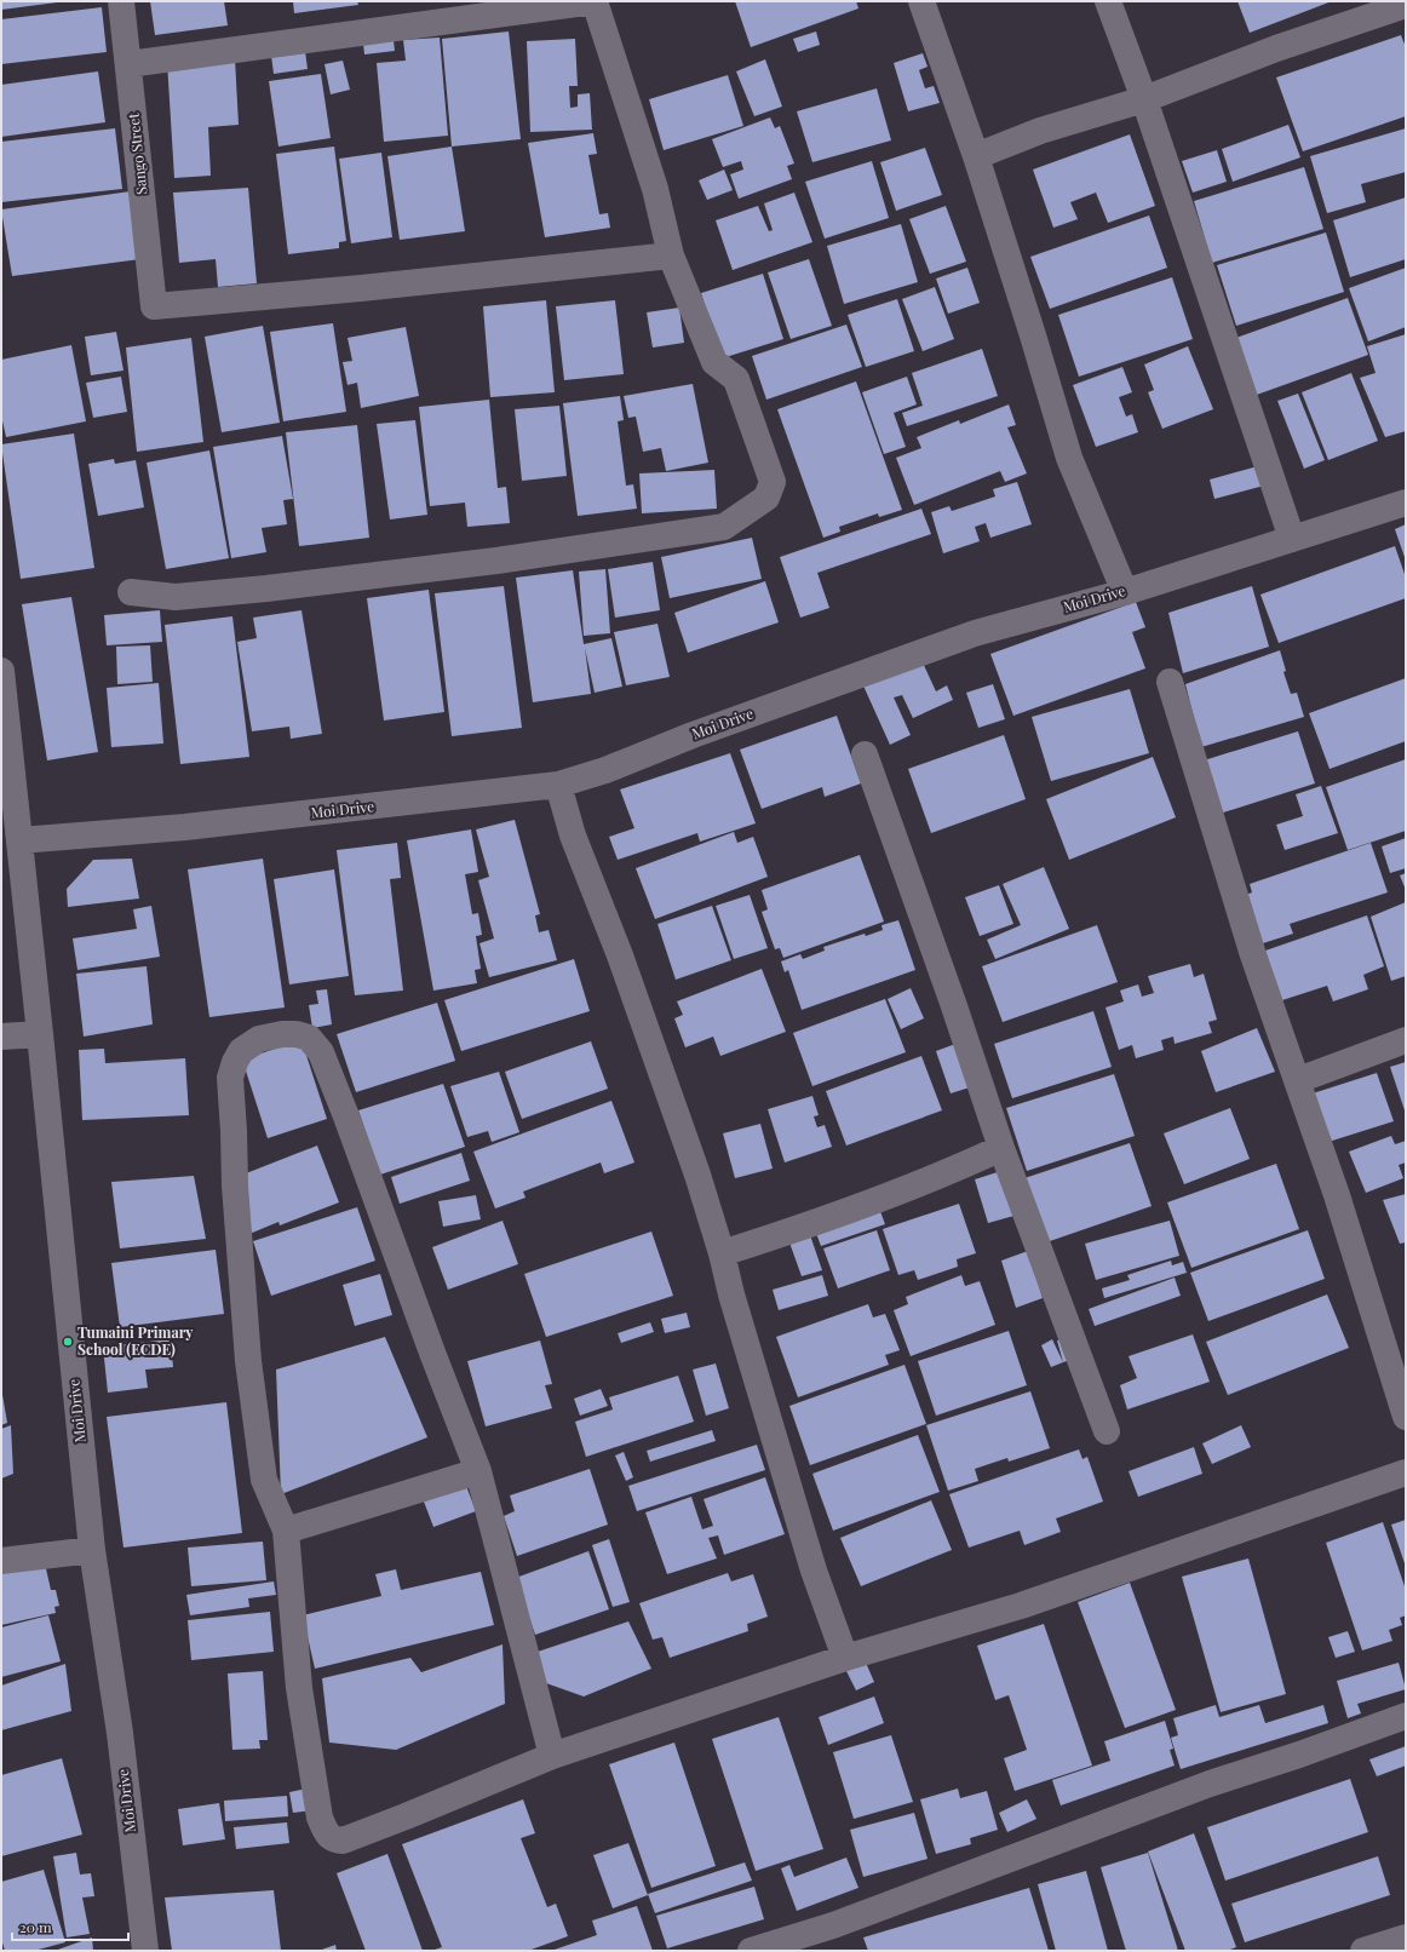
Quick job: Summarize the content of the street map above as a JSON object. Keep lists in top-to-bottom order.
{
  "streets": {
    "street": ["Sango Street", "Moi Drive"]
  },
  "places": ["Tumaini Primary School (ECDE)"],
  "scale_bar": "20 m"
}
